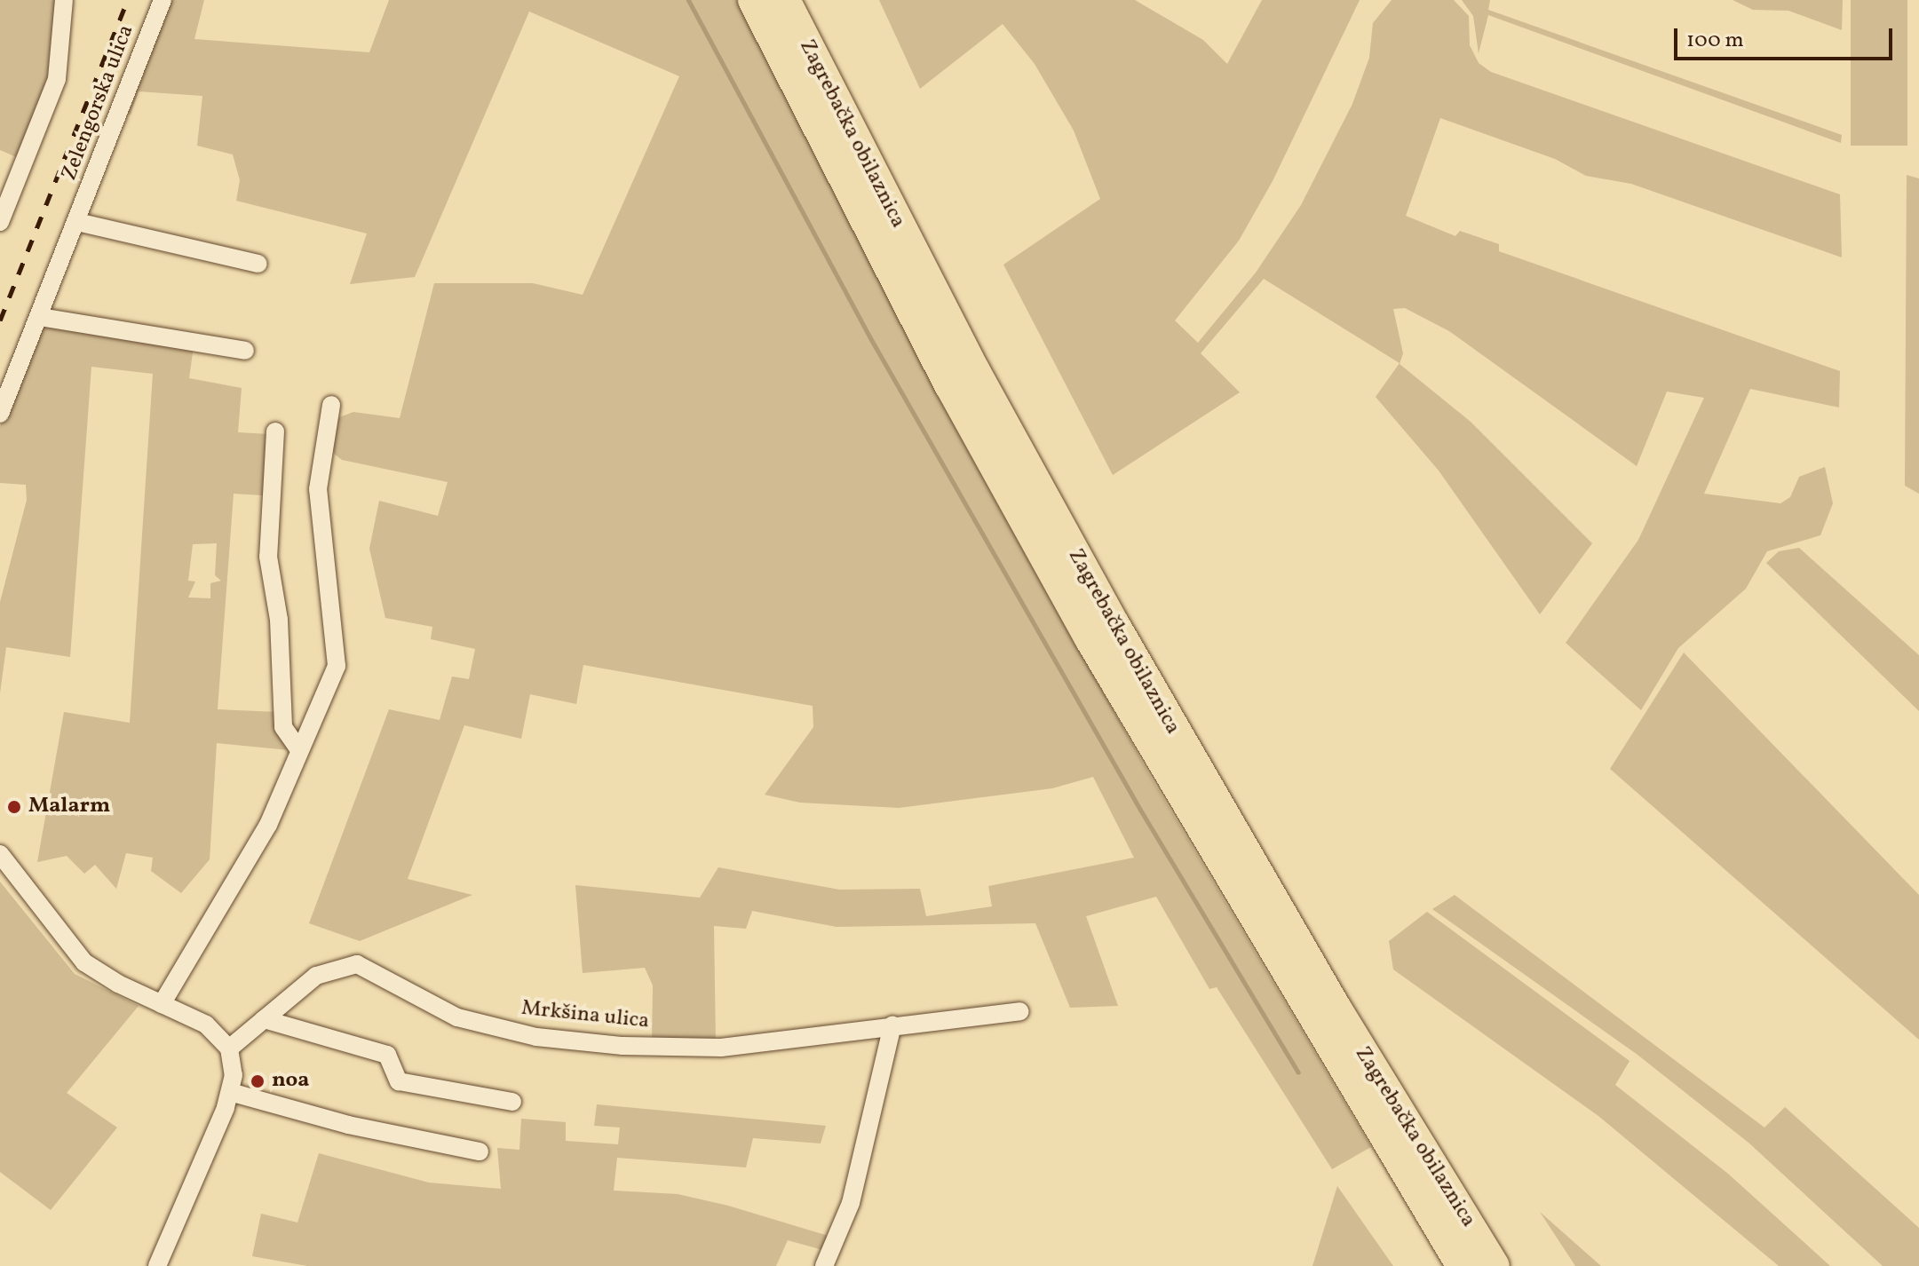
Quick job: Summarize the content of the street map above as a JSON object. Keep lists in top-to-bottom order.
{
  "streets": {
    "highway": ["Zagrebačka obilaznica"],
    "street": ["Zelengorska ulica", "Mrkšina ulica"]
  },
  "places": ["Malarm", "noa"],
  "scale_bar": "100 m"
}
